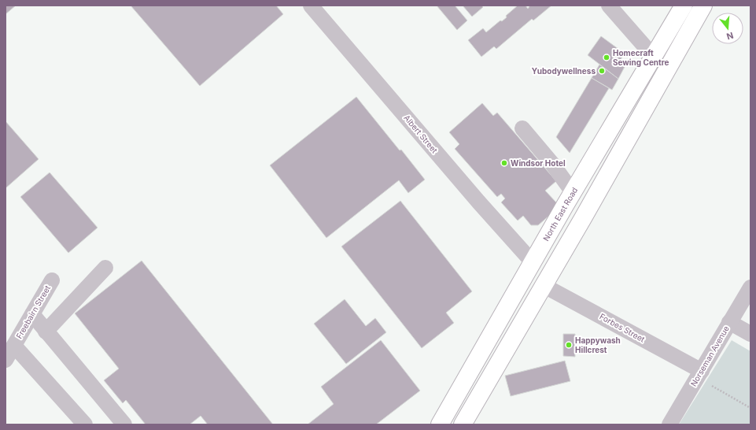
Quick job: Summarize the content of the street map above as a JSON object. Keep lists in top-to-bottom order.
{
  "streets": {
    "highway": ["North East Road"],
    "street": [
      "Albert Street",
      "Freebairn Street",
      "Forbes Street",
      "Norseman Avenue"
    ]
  },
  "crossings": [
    ["Albert Street", "North East Road"],
    ["Forbes Street", "Norseman Avenue"]
  ],
  "places": [
    "Homecraft Sewing Centre",
    "Yubodywellness",
    "Windsor Hotel",
    "Happywash Hillcrest"
  ],
  "north": "bottom"
}
